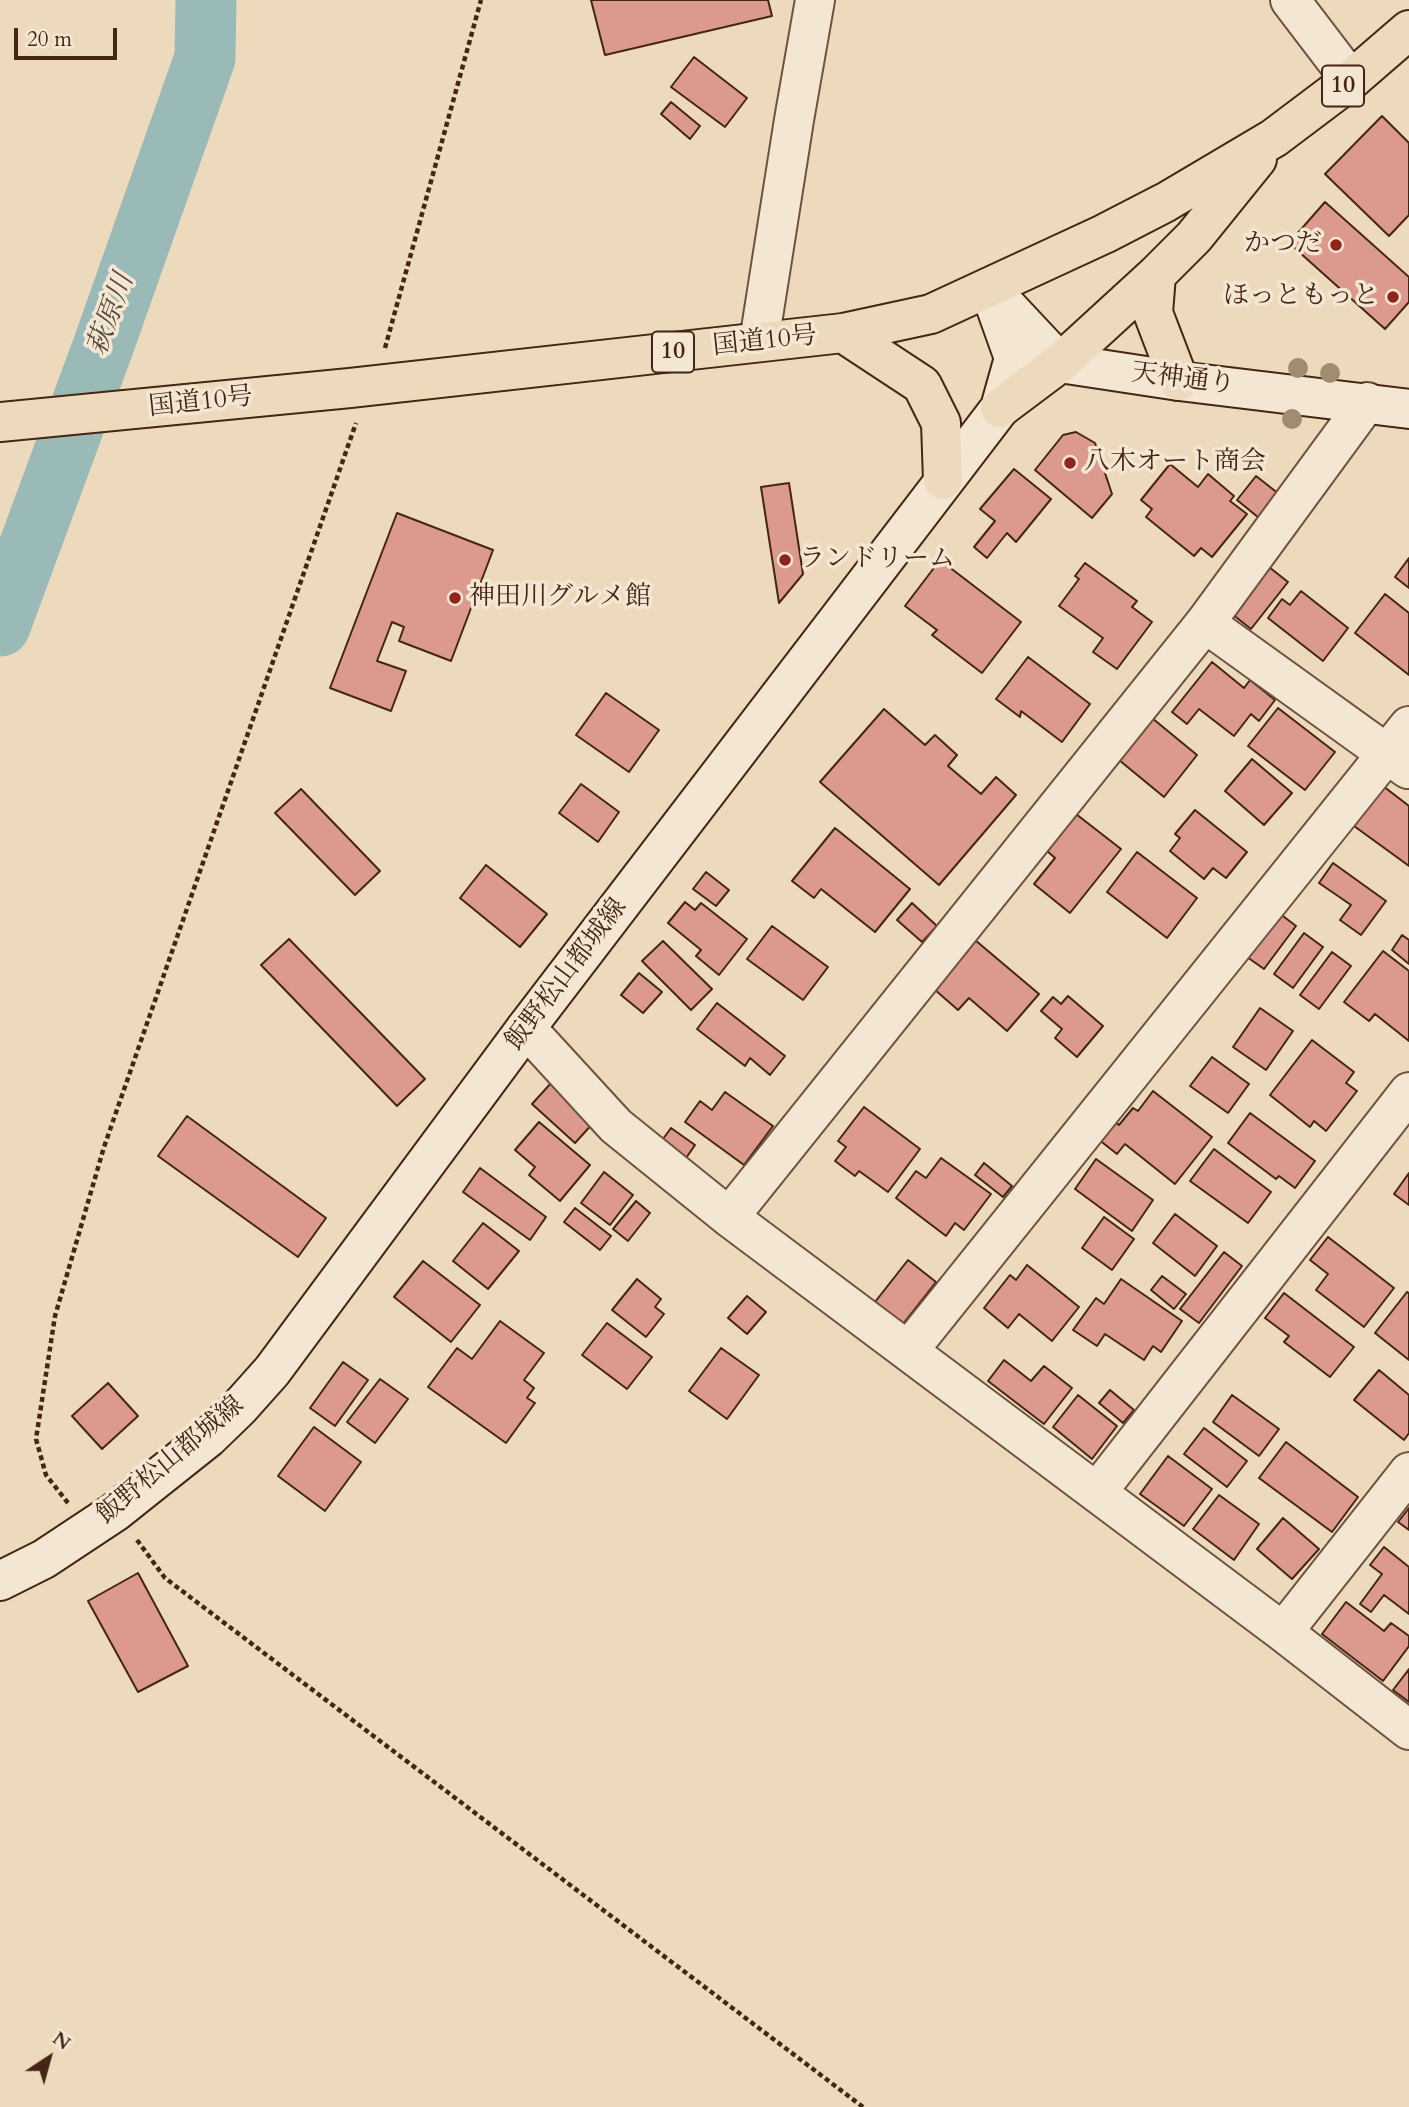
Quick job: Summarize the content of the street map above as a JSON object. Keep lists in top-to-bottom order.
{
  "streets": {
    "highway": ["10", "国道10号"],
    "street": ["天神通り", "飯野松山都城線"]
  },
  "crossings": [
    ["国道10号", "飯野松山都城線"]
  ],
  "water": ["萩原川"],
  "places": [
    "かつだ",
    "ほっともっと",
    "八木オート商会",
    "ランドリーム",
    "神田川グルメ館"
  ],
  "scale_bar": "20 m",
  "north": "top right"
}
